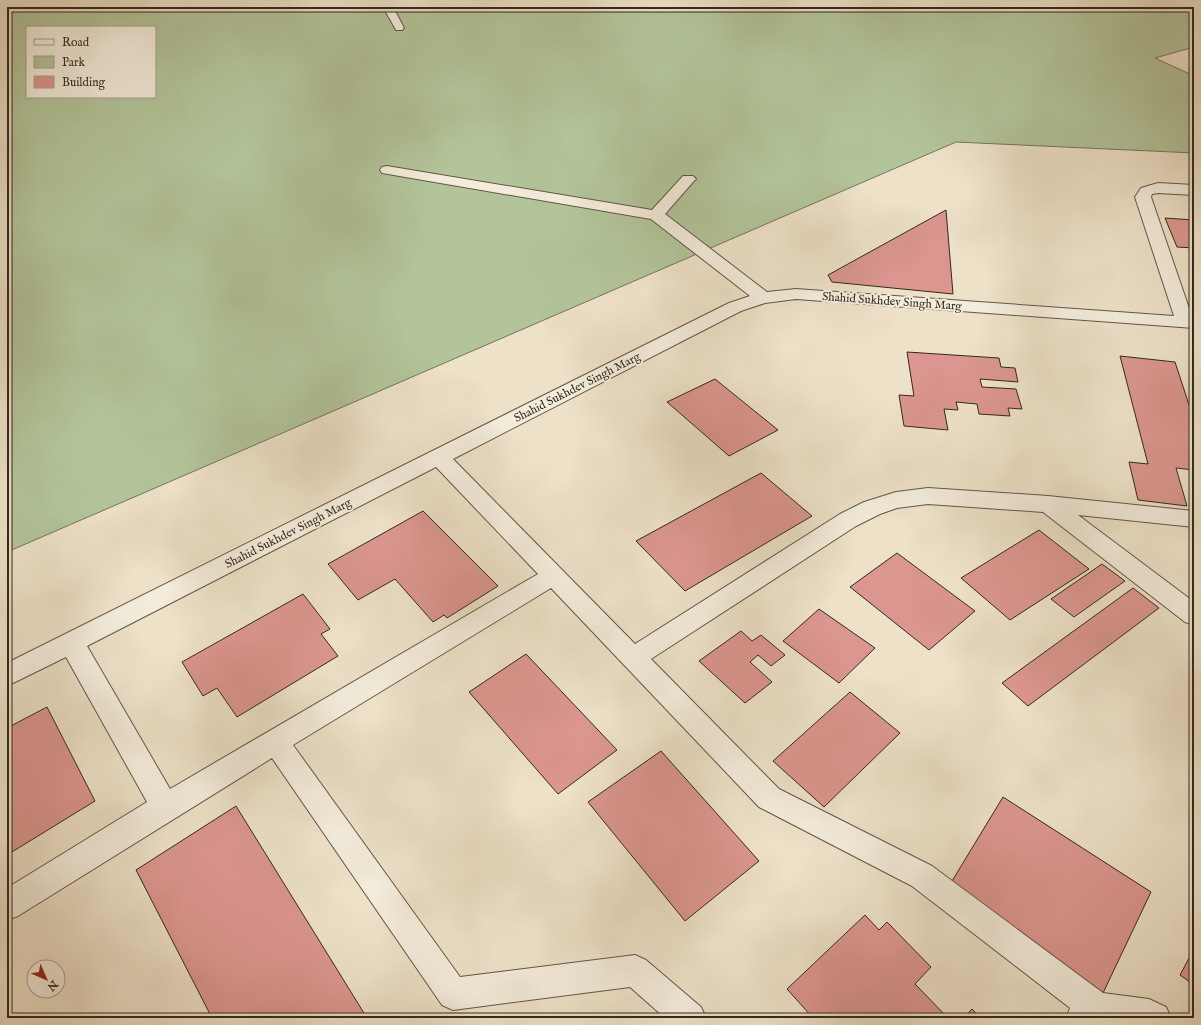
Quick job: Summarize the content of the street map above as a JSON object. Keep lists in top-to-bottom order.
{
  "streets": {
    "street": ["Shahid Sukhdev Singh Marg"]
  },
  "legend": ["Road", "Park", "Building"],
  "north": "bottom right"
}
